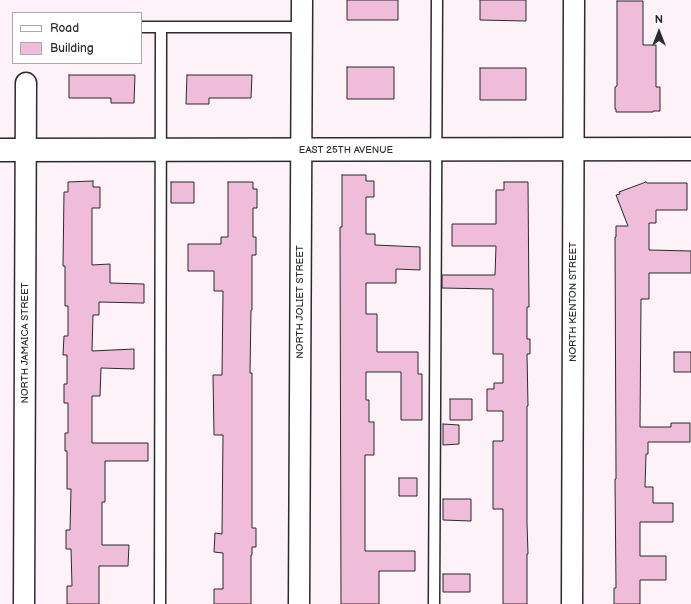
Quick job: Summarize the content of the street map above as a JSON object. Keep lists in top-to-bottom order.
{
  "streets": {
    "street": [
      "EAST 25TH AVENUE",
      "NORTH JOLIET STREET",
      "NORTH KENTON STREET",
      "NORTH JAMAICA STREET"
    ]
  },
  "crossings": [
    ["EAST 25TH AVENUE", "NORTH JOLIET STREET"],
    ["EAST 25TH AVENUE", "NORTH KENTON STREET"],
    ["EAST 25TH AVENUE", "NORTH JAMAICA STREET"]
  ],
  "legend": ["Road", "Building"],
  "north": "top"
}
